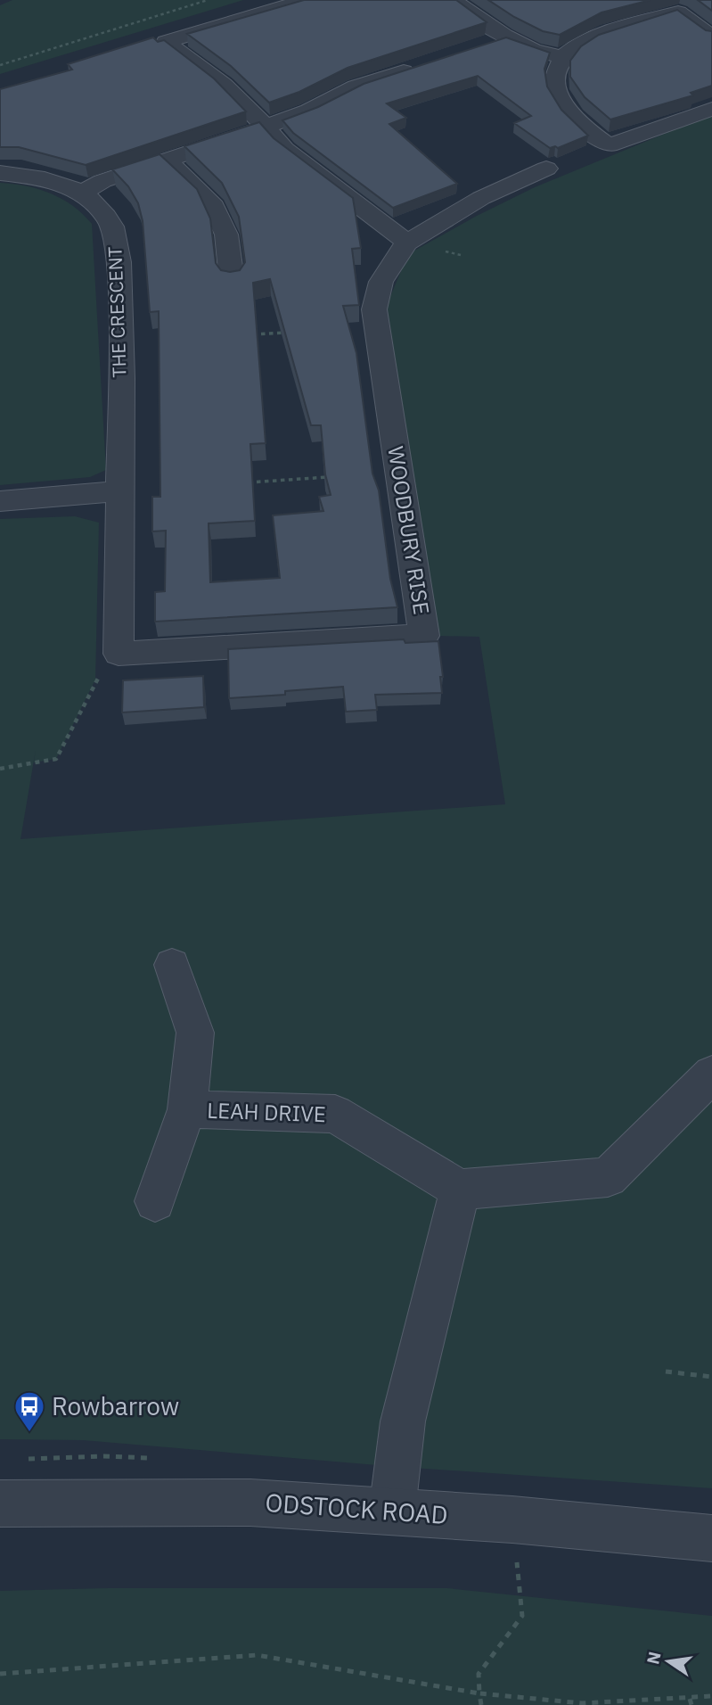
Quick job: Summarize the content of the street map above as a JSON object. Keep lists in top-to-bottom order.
{
  "streets": {
    "street": [
      "THE CRESCENT",
      "WOODBURY RISE",
      "LEAH DRIVE",
      "ODSTOCK ROAD"
    ]
  },
  "crossings": [
    ["THE CRESCENT", "WOODBURY RISE"]
  ],
  "places": {
    "bus stop": ["Rowbarrow"]
  },
  "north": "left"
}
